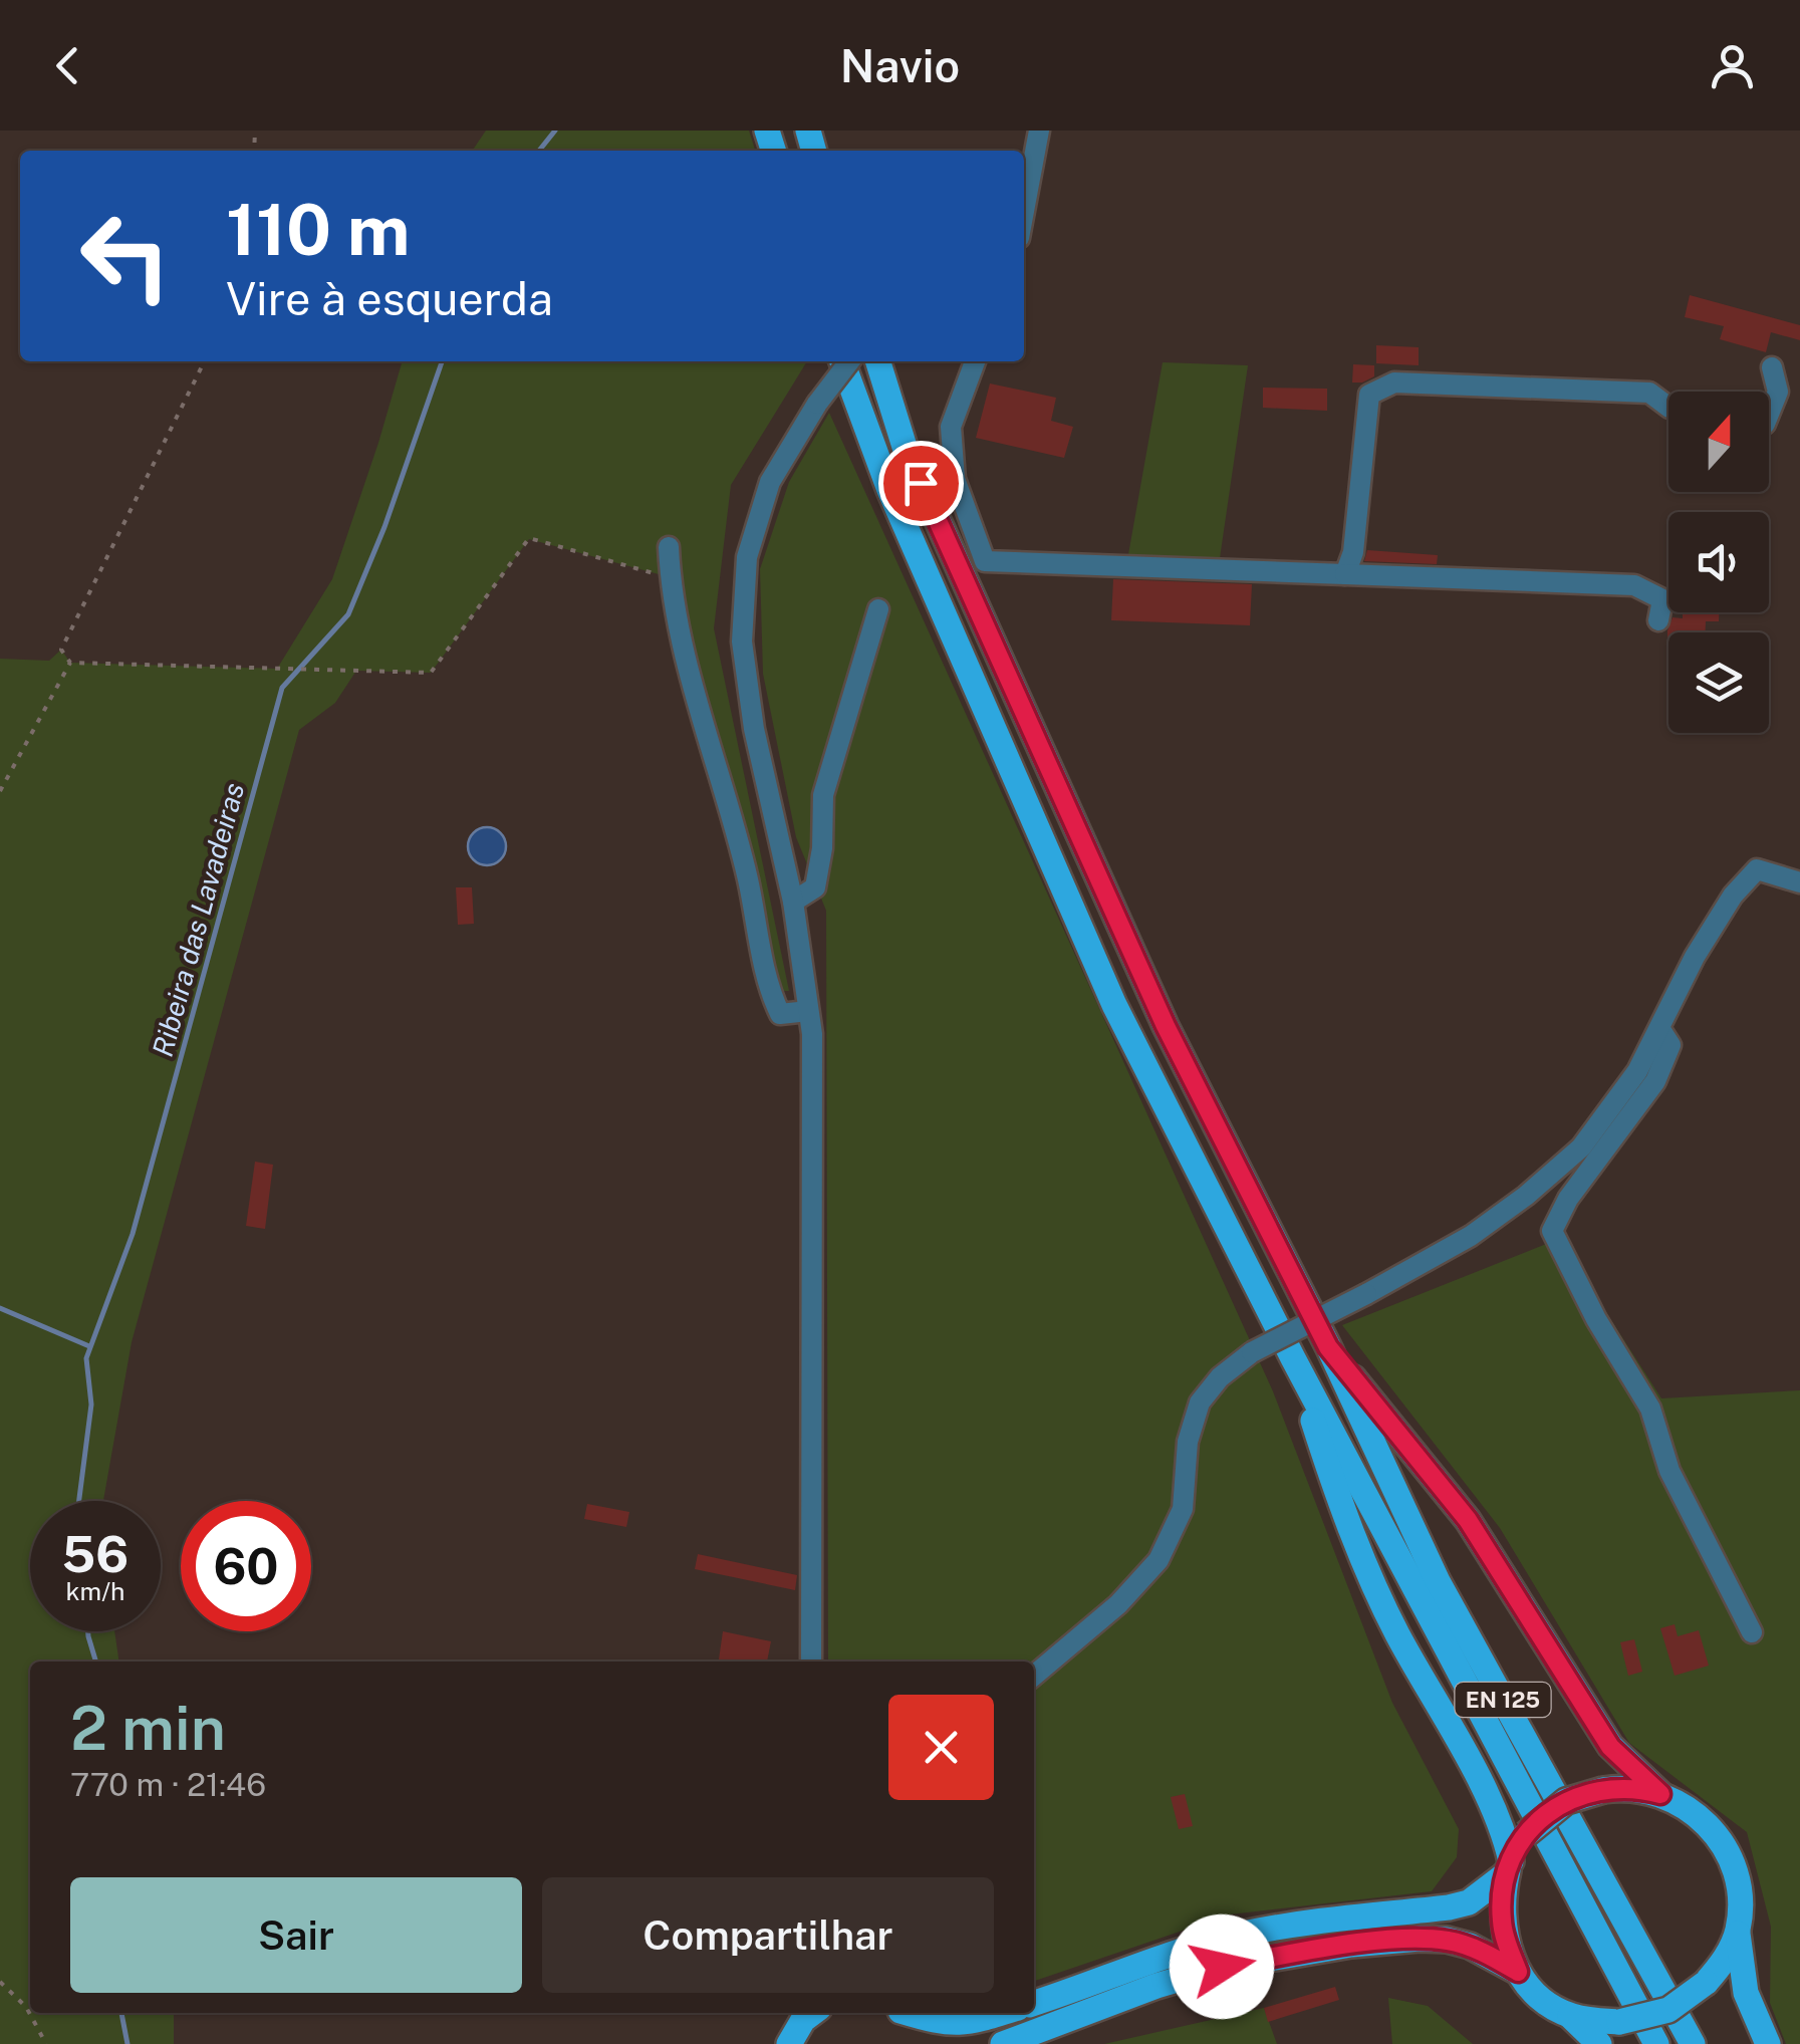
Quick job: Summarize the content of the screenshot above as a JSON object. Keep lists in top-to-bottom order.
{
  "streets": {
    "main road": ["EN 125"]
  },
  "water": ["Ribeira das Lavadeiras"],
  "north": "top",
  "page": {
    "header": "Navio",
    "turn": ["110 m", "Vire à esquerda"],
    "speed": "56 km/h",
    "limit": "60",
    "heading": ["2 min", "770 m · 21:46"],
    "buttons": ["Sair", "Compartilhar"]
  }
}
